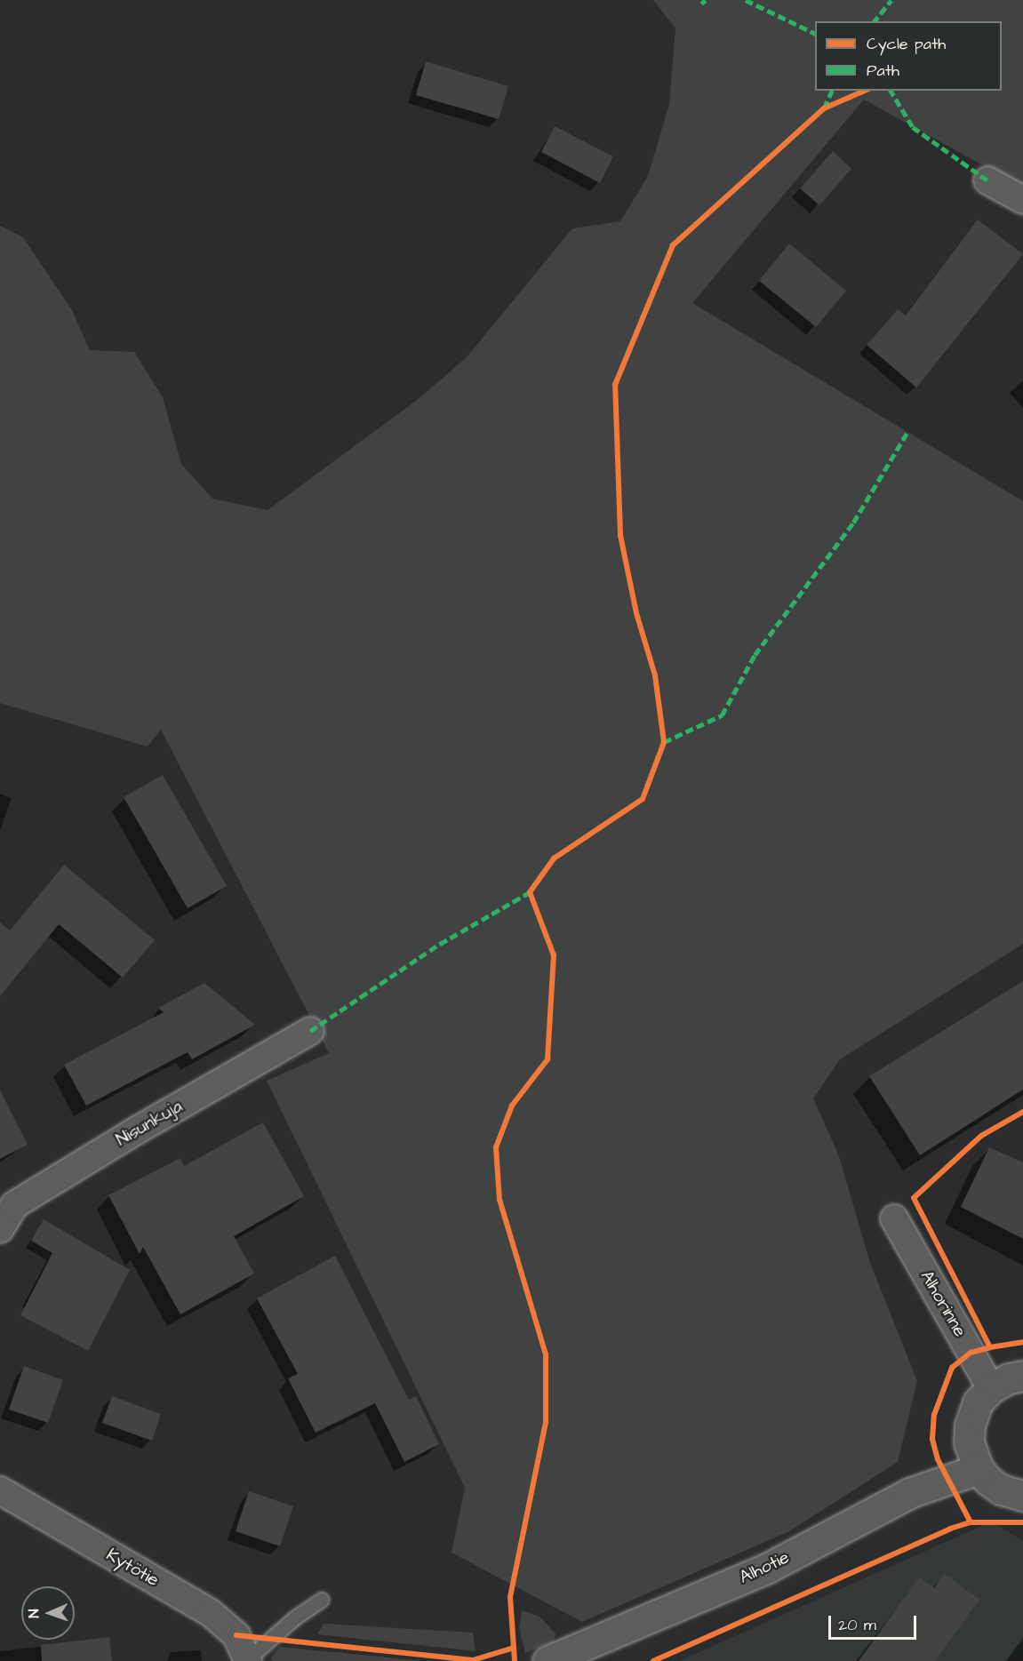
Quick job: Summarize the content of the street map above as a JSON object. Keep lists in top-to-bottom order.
{
  "streets": {
    "street": [
      "Nisunkuja",
      "Alhorinne",
      "Kytötie",
      "Alhotie"
    ]
  },
  "legend": ["Cycle path", "Path"],
  "scale_bar": "20 m",
  "north": "left"
}
